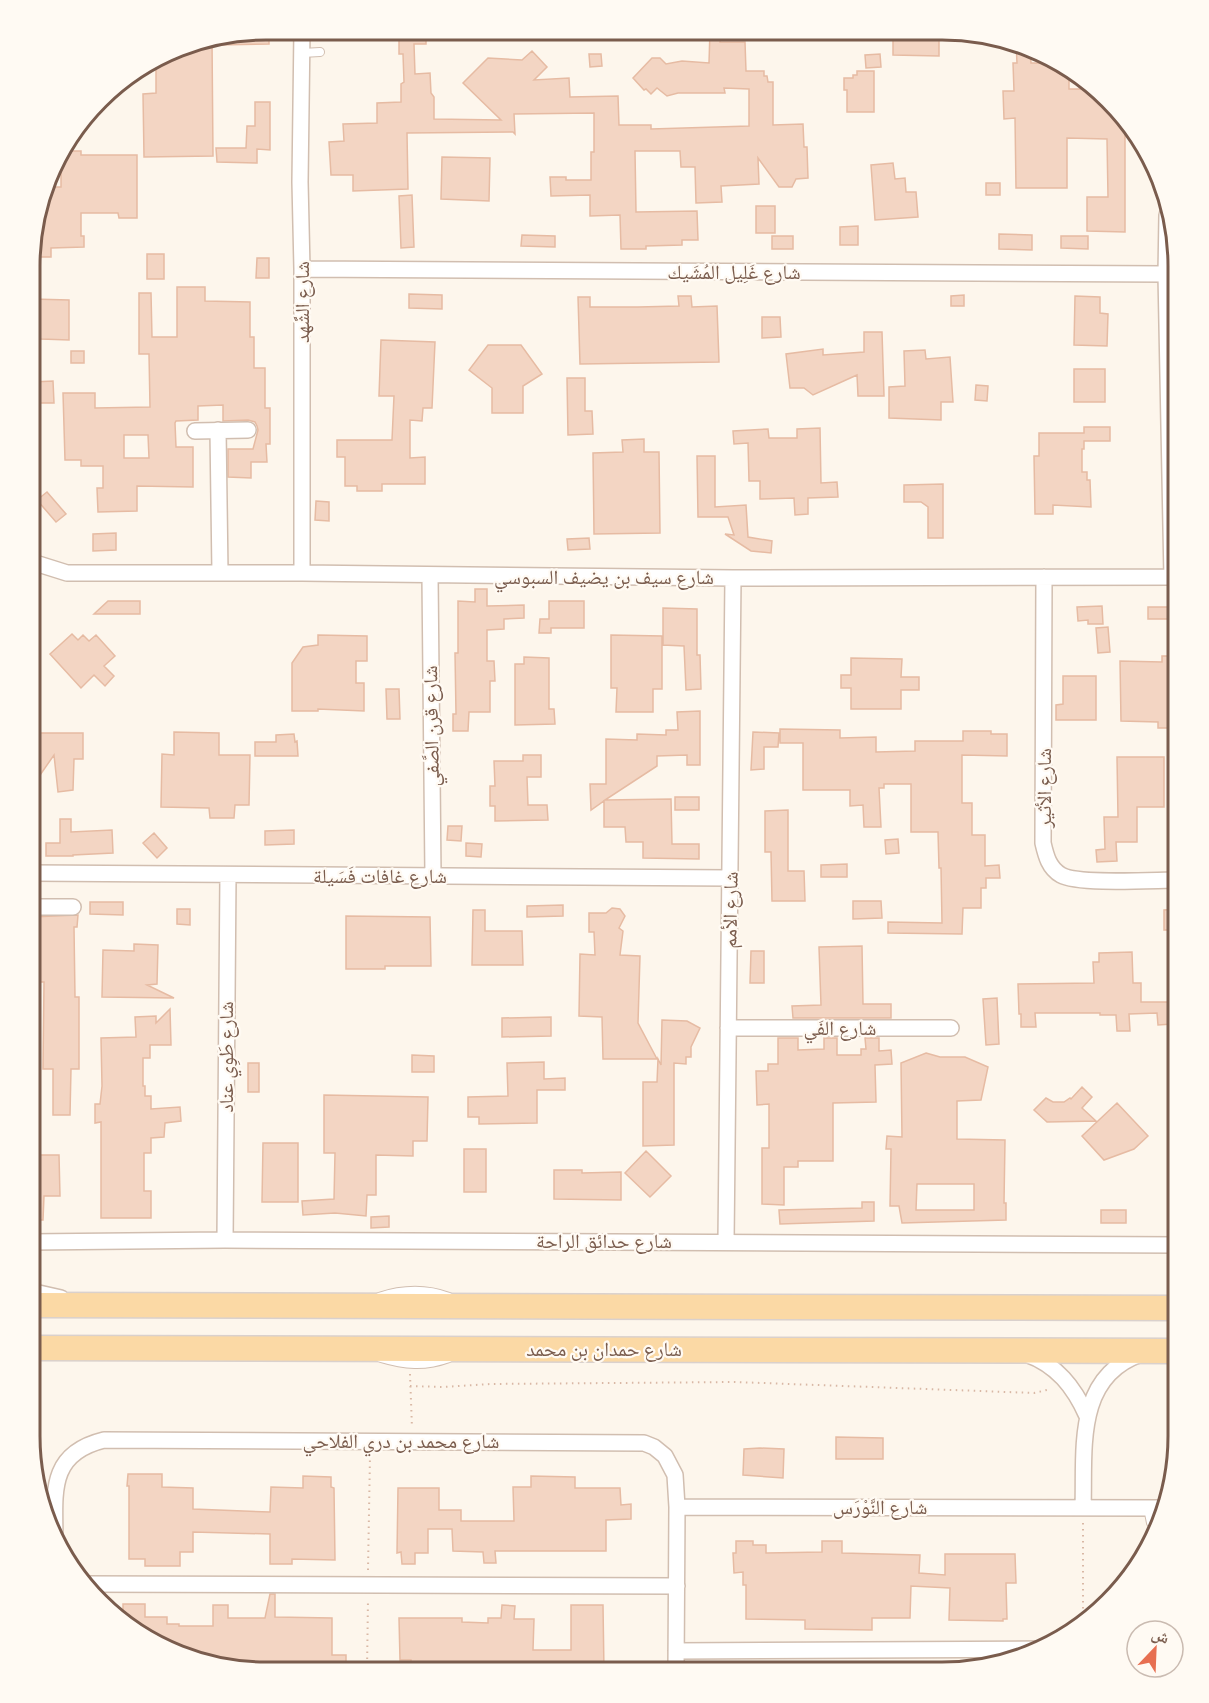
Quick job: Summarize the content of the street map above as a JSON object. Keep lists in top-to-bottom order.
{
  "streets": {
    "main road": ["شارع حمدان بن محمد"],
    "street": [
      "شارع غَلِيل المُشَيك",
      "شارع الشَّهد",
      "شارع سيف بن يضيف السبوسي",
      "شارع قرن الصَّفي",
      "شارع الأثير",
      "شارع غافات فَسَيلة",
      "شارع الأمم",
      "شارع الفَي",
      "شارع طَوِي عناد",
      "شارع حدائق الراحة",
      "شارع محمد بن دري الفلاحي",
      "شارع النَّوْرَس"
    ]
  },
  "crossings": [
    ["شارع غَلِيل المُشَيك", "شارع الشَّهد"],
    ["شارع الشَّهد", "شارع سيف بن يضيف السبوسي"],
    ["شارع سيف بن يضيف السبوسي", "شارع قرن الصَّفي"],
    ["شارع سيف بن يضيف السبوسي", "شارع الأثير"],
    ["شارع سيف بن يضيف السبوسي", "شارع الأمم"],
    ["شارع قرن الصَّفي", "شارع غافات فَسَيلة"],
    ["شارع غافات فَسَيلة", "شارع الأمم"],
    ["شارع غافات فَسَيلة", "شارع طَوِي عناد"],
    ["شارع الأمم", "شارع الفَي"],
    ["شارع الأمم", "شارع حدائق الراحة"],
    ["شارع طَوِي عناد", "شارع حدائق الراحة"],
    ["شارع محمد بن دري الفلاحي", "شارع النَّوْرَس"]
  ],
  "north": "top right"
}
